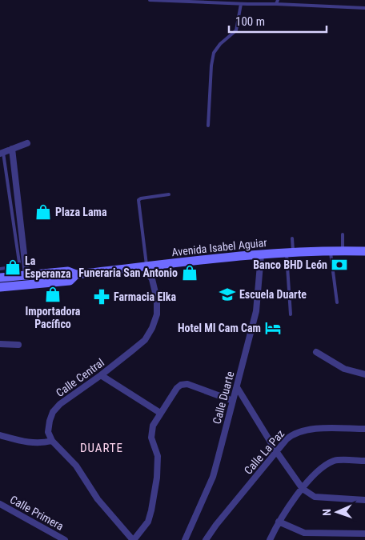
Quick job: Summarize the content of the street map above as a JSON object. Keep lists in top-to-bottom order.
{
  "streets": {
    "main road": ["Avenida Isabel Aguiar"],
    "street": [
      "Calle Central",
      "Calle Duarte",
      "Calle La Paz",
      "Calle Primera"
    ]
  },
  "crossings": [
    ["Avenida Isabel Aguiar", "Calle Central"],
    ["Avenida Isabel Aguiar", "Calle Duarte"]
  ],
  "districts": ["DUARTE"],
  "places": {
    "shop": [
      "Plaza Lama",
      "La Esperanza",
      "Funeraria San Antonio",
      "Importadora Pacífico"
    ],
    "bank": ["Banco BHD León"],
    "school or university": ["Escuela Duarte"],
    "pharmacy": ["Farmacia Elka"],
    "hotel": ["Hotel MI Cam Cam"]
  },
  "scale_bar": "100 m",
  "north": "left"
}
